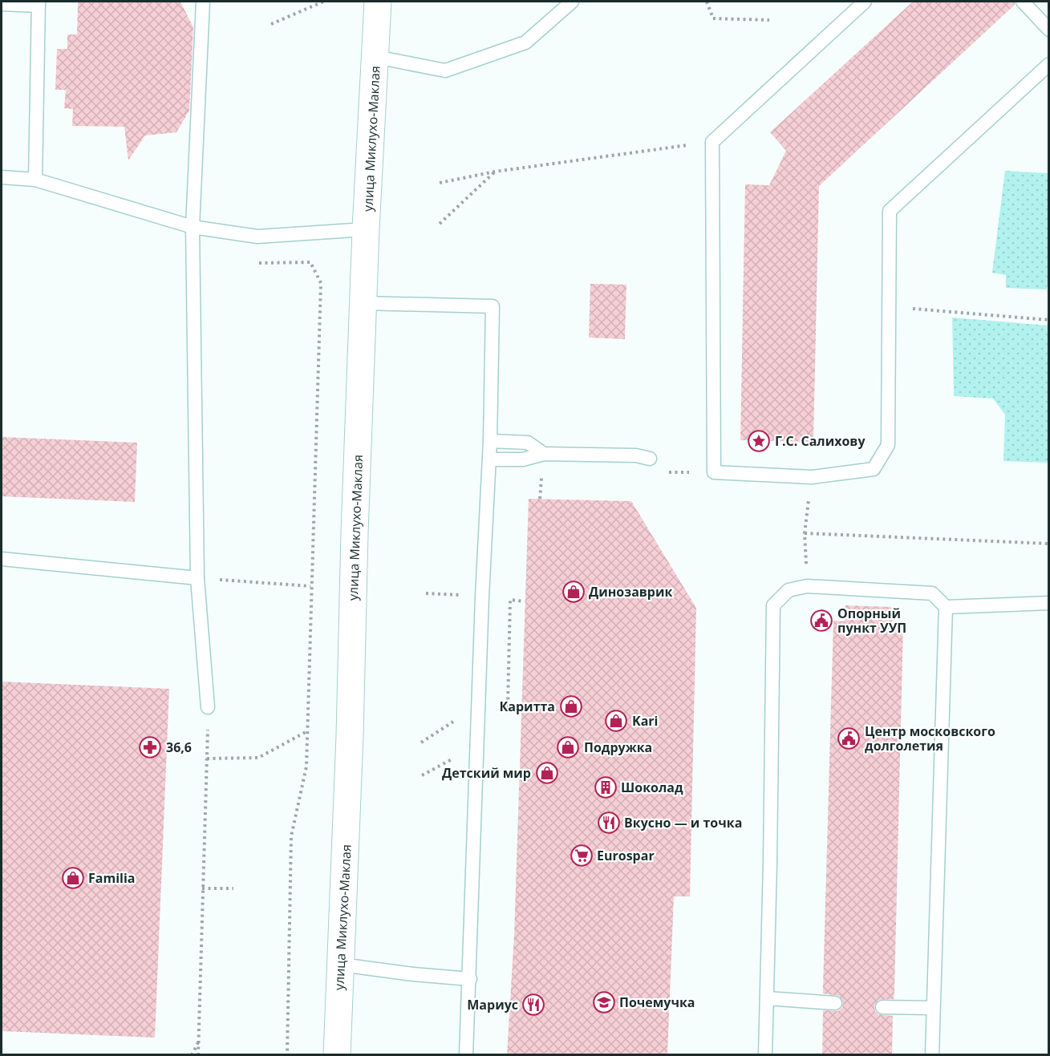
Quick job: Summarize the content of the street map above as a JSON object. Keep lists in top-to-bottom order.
{
  "streets": {
    "main road": ["улица Миклухо-Маклая"]
  },
  "places": {
    "place": ["Г.С. Салихову"],
    "shop": [
      "Динозаврик",
      "Каритта",
      "Kari",
      "Подружка",
      "Детский мир",
      "Familia"
    ],
    "public building": ["Опорный пункт УУП", "Центр московского долголетия"],
    "pharmacy": ["36,6"],
    "building": ["Шоколад"],
    "restaurant": ["Вкусно — и точка", "Мариус"],
    "supermarket": ["Eurospar"],
    "school or university": ["Почемучка"]
  }
}
